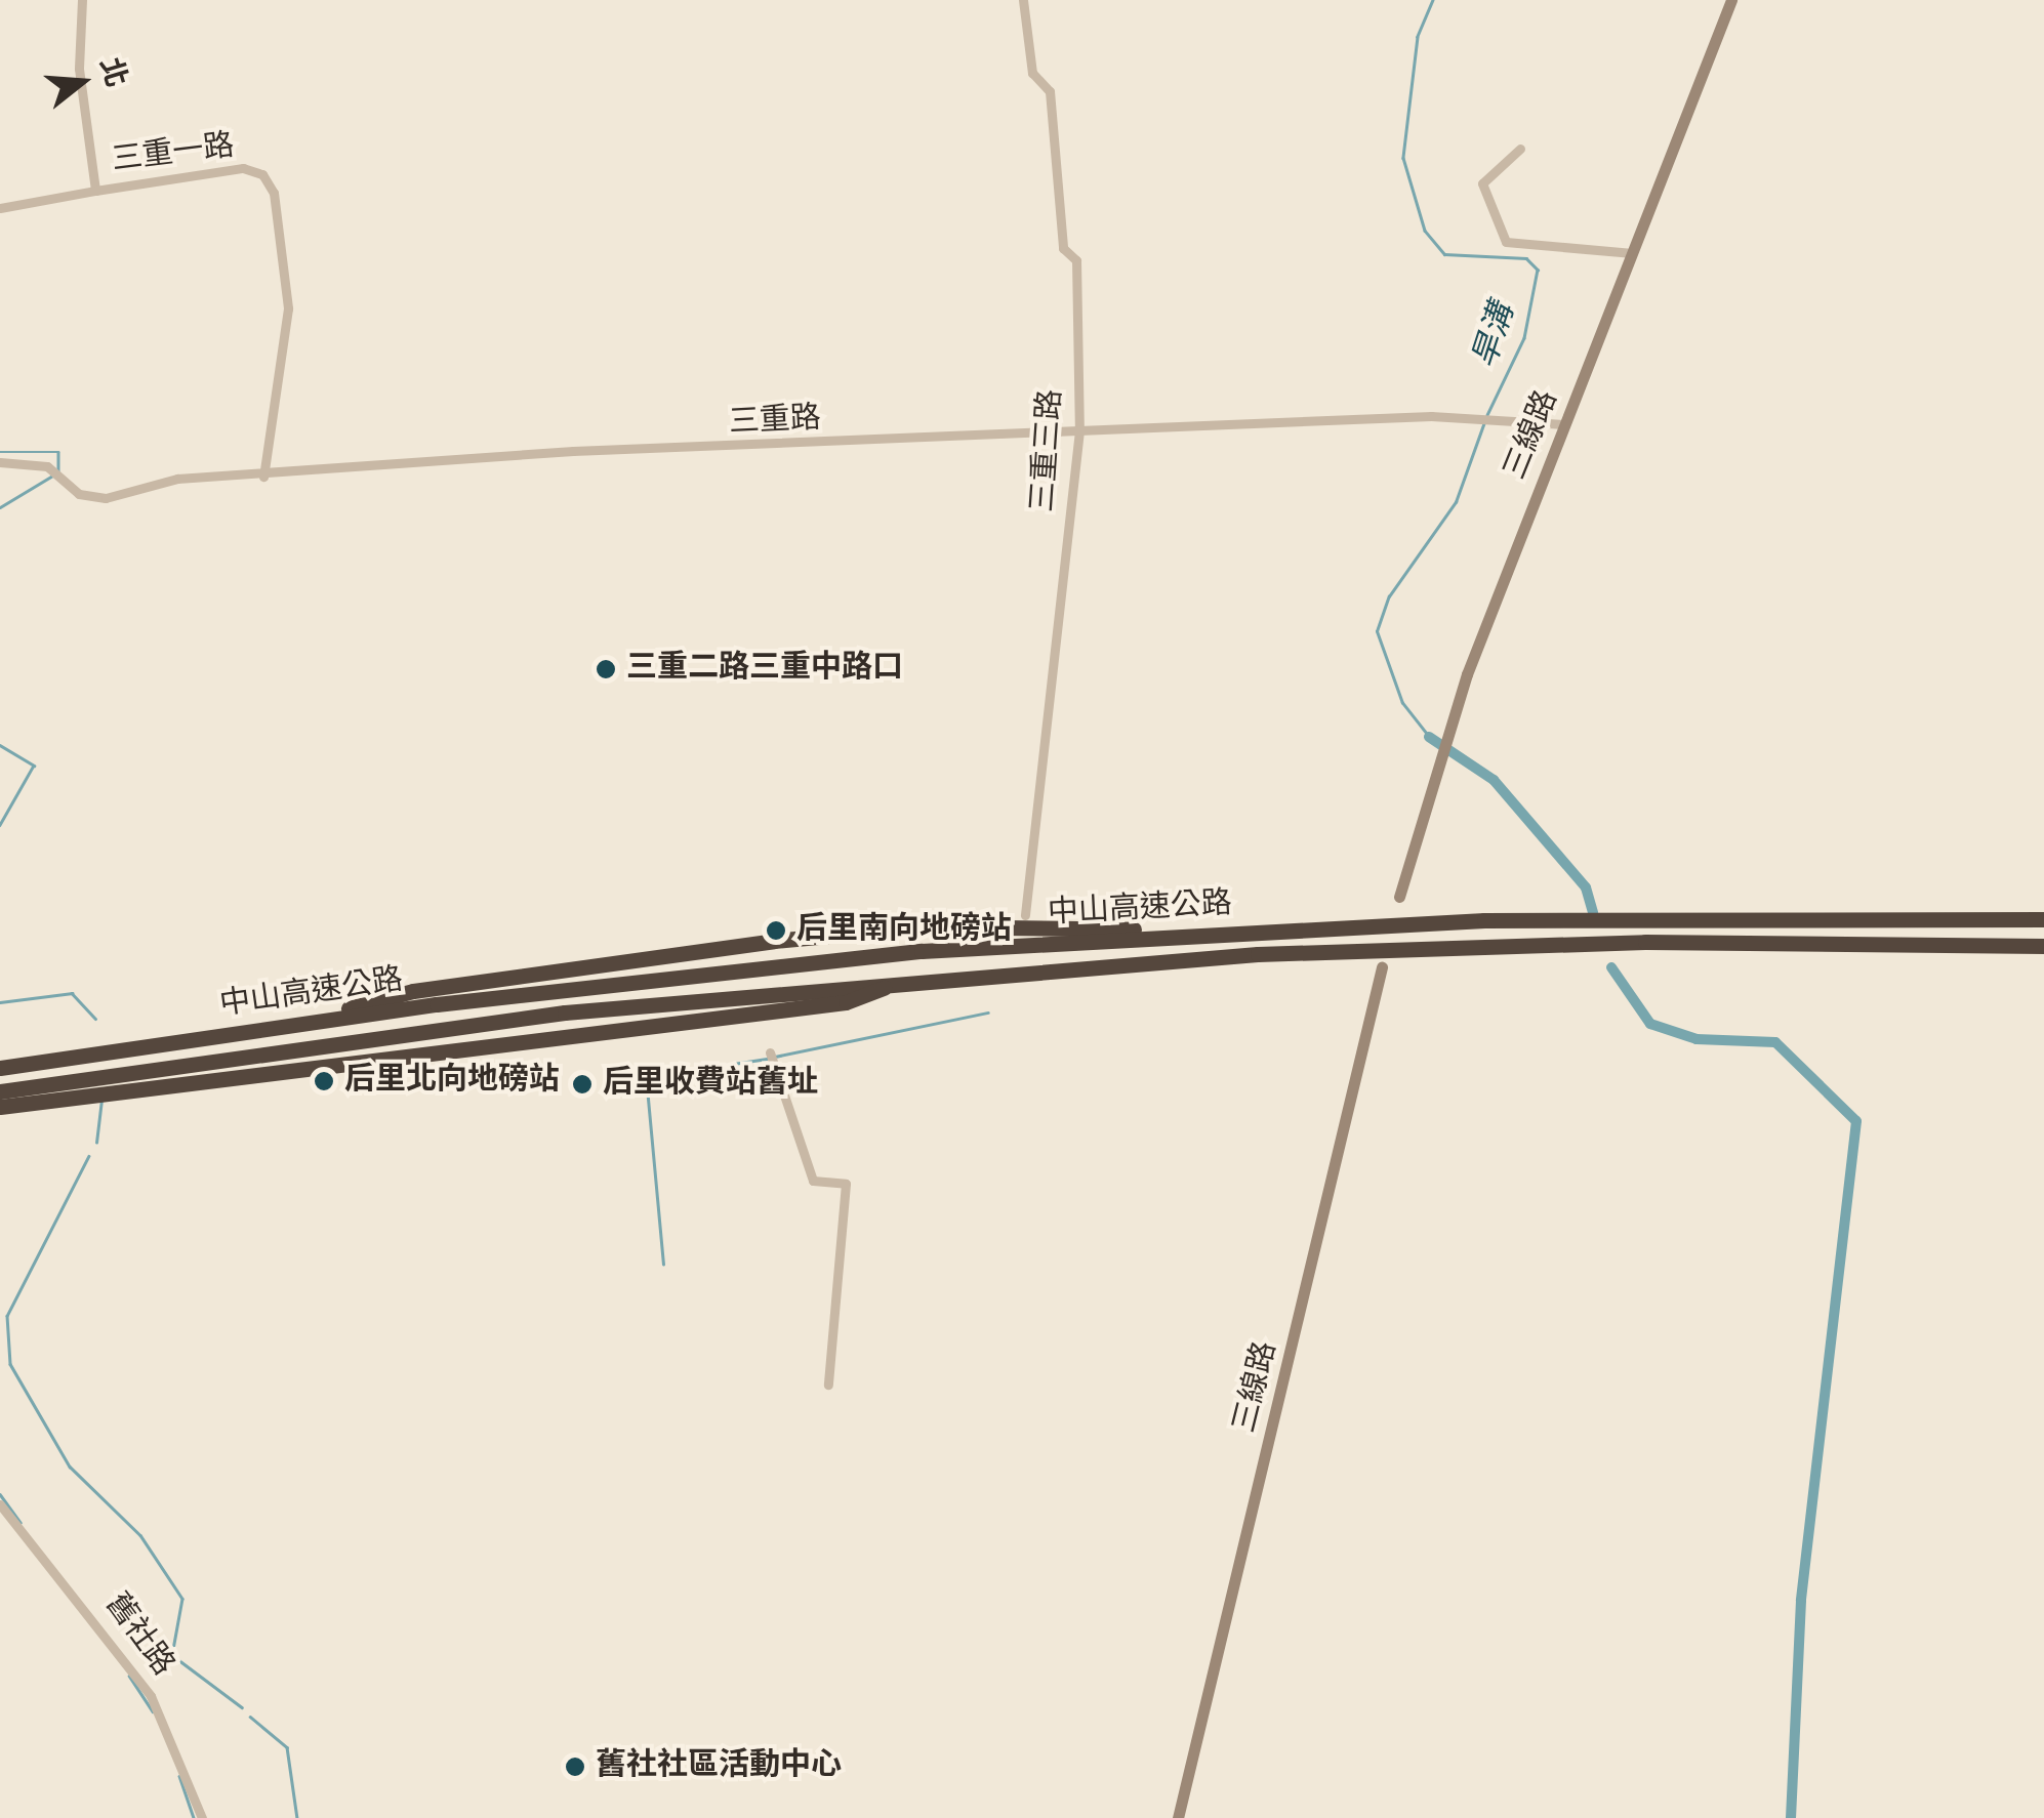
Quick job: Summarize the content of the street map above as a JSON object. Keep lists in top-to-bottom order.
{
  "streets": {
    "highway": ["中山高速公路"],
    "street": [
      "三重一路",
      "三重路",
      "三線路",
      "三重三路",
      "舊社路"
    ]
  },
  "crossings": [
    ["三重一路", "三重路"],
    ["三重路", "三線路"],
    ["三重路", "三重三路"]
  ],
  "water": ["旱溝"],
  "places": [
    "三重二路三重中路口",
    "后里南向地磅站",
    "后里北向地磅站",
    "后里收費站舊址",
    "舊社社區活動中心"
  ],
  "north": "right"
}
